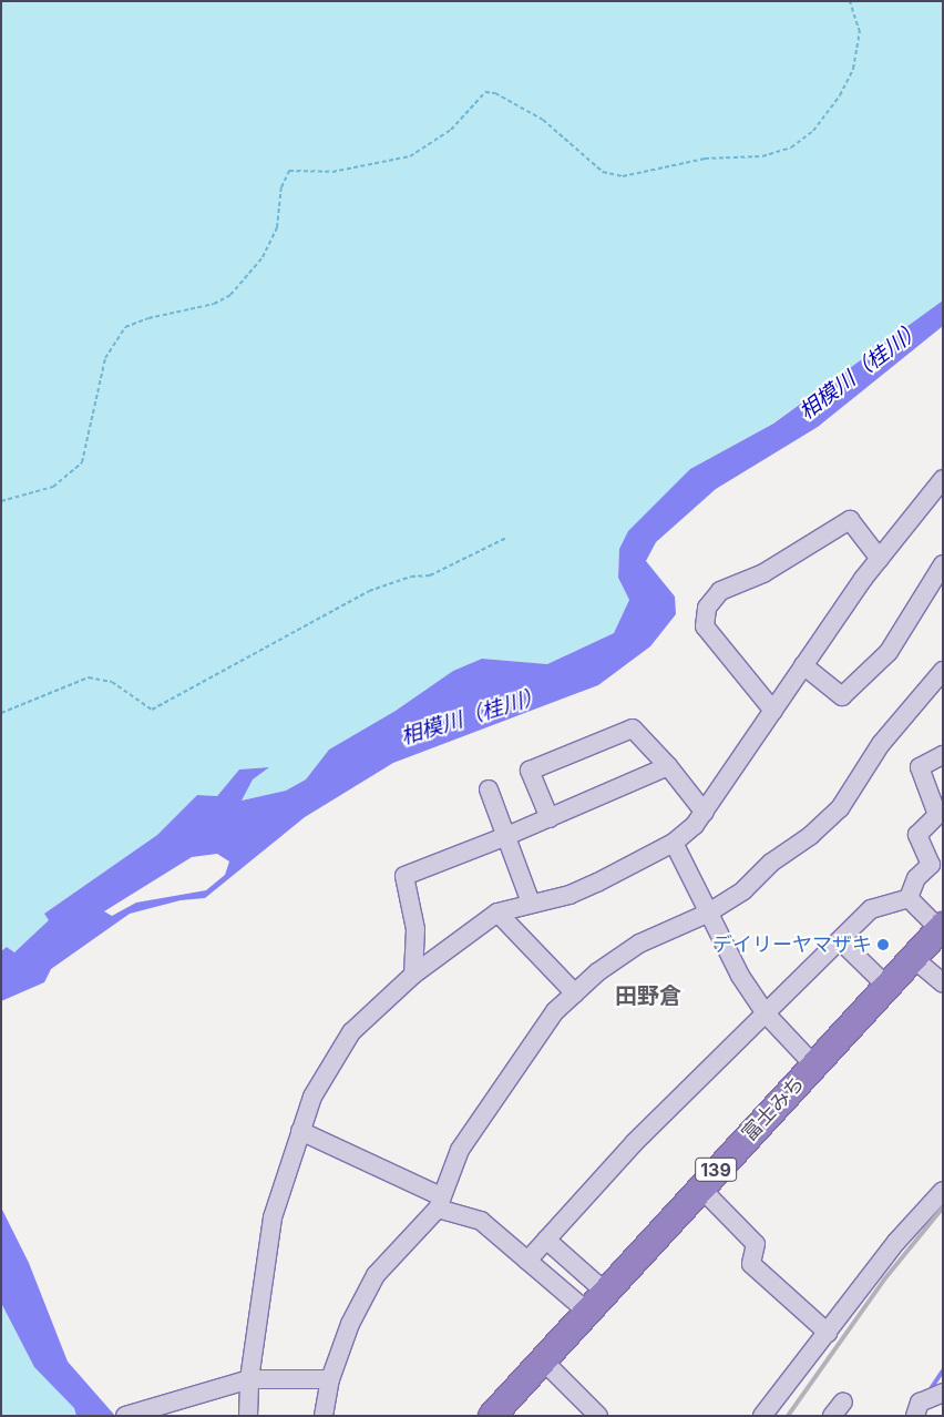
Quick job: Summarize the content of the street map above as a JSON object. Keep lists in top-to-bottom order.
{
  "streets": {
    "highway": ["富士みち", "139"]
  },
  "districts": ["田野倉"],
  "water": ["相模川（桂川）"],
  "places": ["デイリーヤマザキ"]
}
